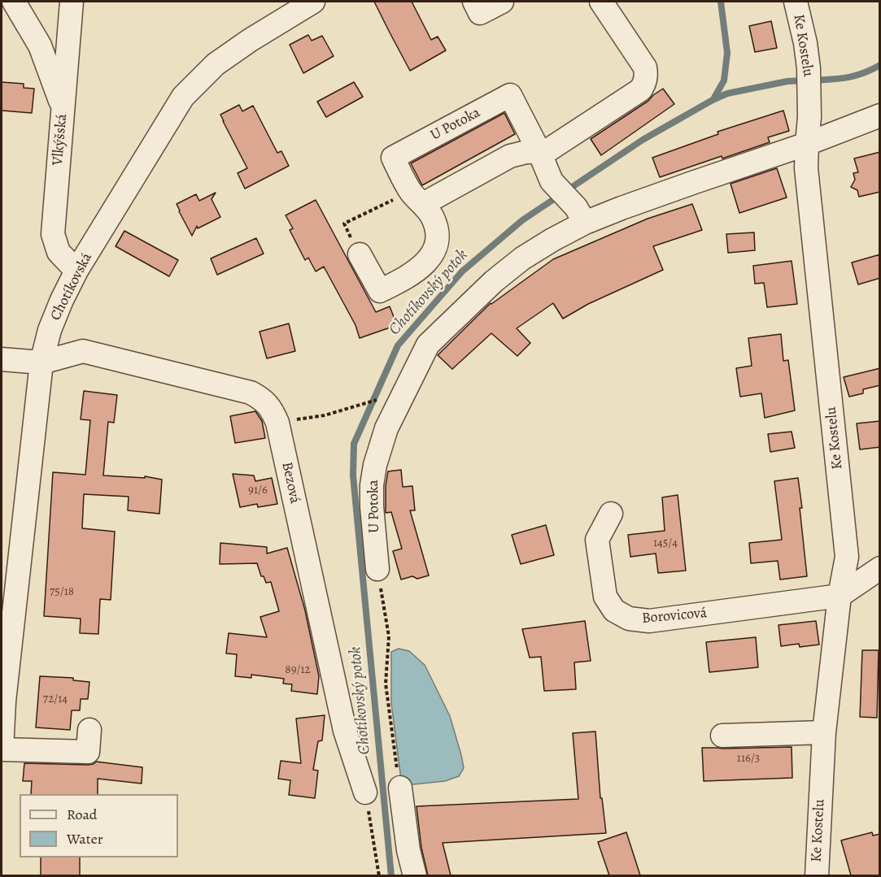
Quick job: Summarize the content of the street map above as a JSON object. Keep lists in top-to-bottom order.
{
  "streets": {
    "street": [
      "Ke Kostelu",
      "U Potoka",
      "Vlkýšská",
      "Chotíkovská",
      "Bezová",
      "Borovicová"
    ]
  },
  "crossings": [
    ["Ke Kostelu", "U Potoka"],
    ["Ke Kostelu", "Borovicová"],
    ["Vlkýšská", "Chotíkovská"],
    ["Chotíkovská", "Bezová"]
  ],
  "water": ["Chotíkovský potok"],
  "house_numbers": [
    "91/6",
    "145/4",
    "75/18",
    "89/12",
    "72/14",
    "116/3"
  ],
  "legend": ["Road", "Water"]
}
